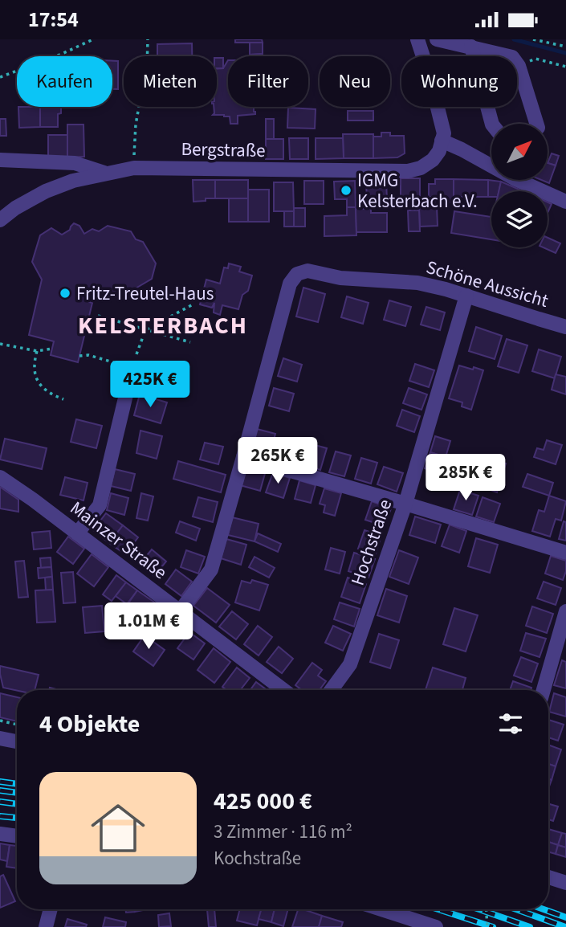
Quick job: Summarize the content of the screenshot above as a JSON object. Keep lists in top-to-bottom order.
{
  "streets": {
    "street": [
      "Bergstraße",
      "Schöne Aussicht",
      "Mainzer Straße",
      "Hochstraße"
    ]
  },
  "crossings": [
    ["Schöne Aussicht", "Hochstraße"]
  ],
  "districts": ["KELSTERBACH"],
  "places": ["IGMG Kelsterbach e.V.", "Fritz-Treutel-Haus"],
  "north": "top right",
  "page": {
    "status": "17:54",
    "chip": [
      "Kaufen",
      "Mieten",
      "Filter",
      "Neu",
      "Wohnung"
    ],
    "price": [
      "425K €",
      "265K €",
      "285K €",
      "1.01M €"
    ],
    "heading": "4 Objekte",
    "list": [
      {
        "name": "425 000 €",
        "note": "3 Zimmer · 116 m² · Kochstraße"
      }
    ]
  }
}
